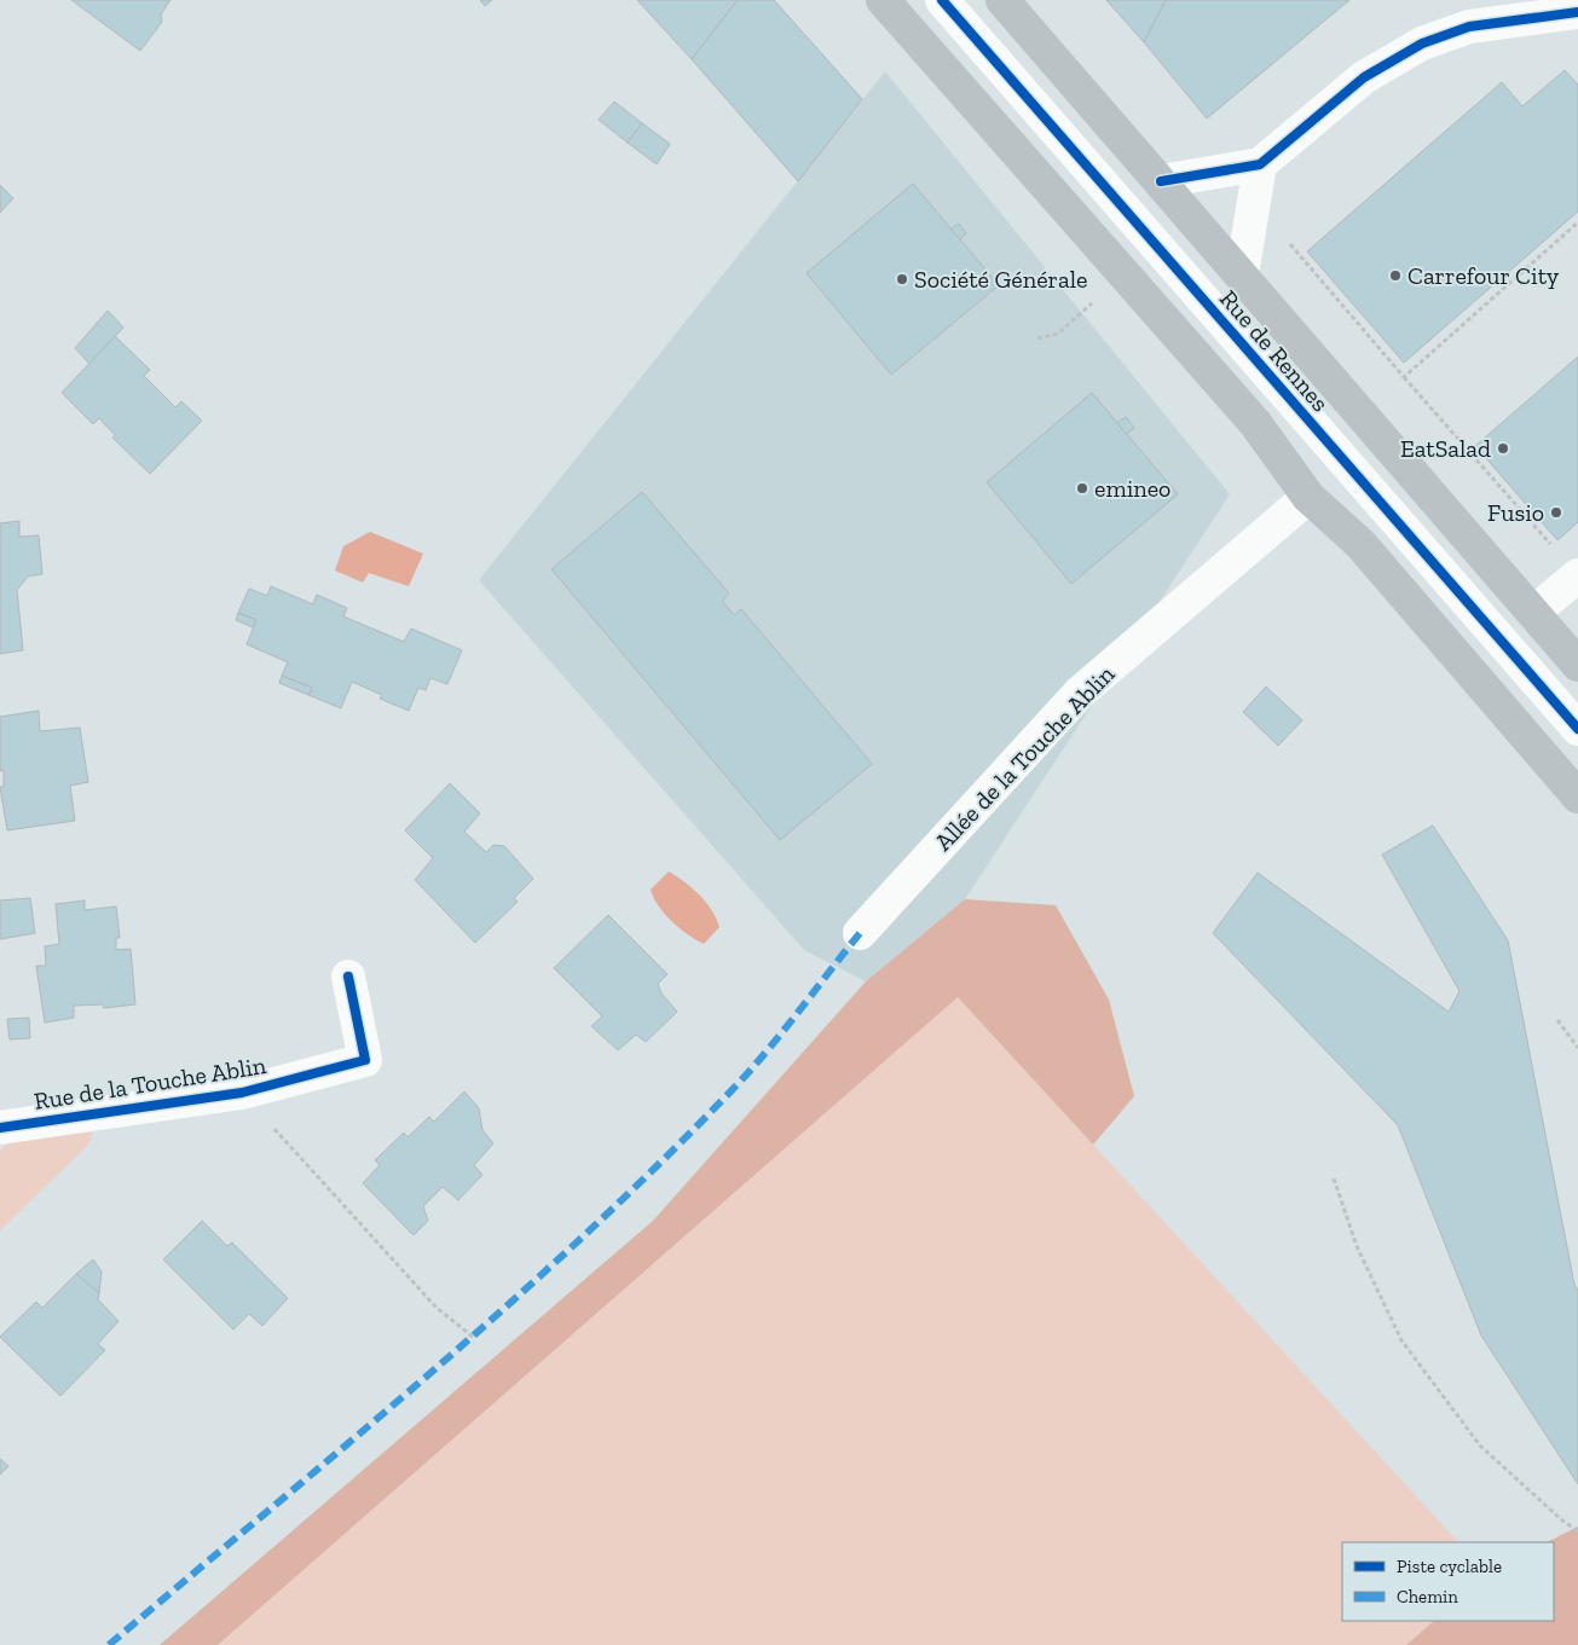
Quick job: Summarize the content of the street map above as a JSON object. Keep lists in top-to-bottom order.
{
  "streets": {
    "main road": ["Rue de Rennes"],
    "street": ["Allée de la Touche Ablin", "Rue de la Touche Ablin"]
  },
  "places": [
    "Carrefour City",
    "Société Générale",
    "EatSalad",
    "emineo",
    "Fusio"
  ],
  "legend": ["Piste cyclable", "Chemin"]
}
